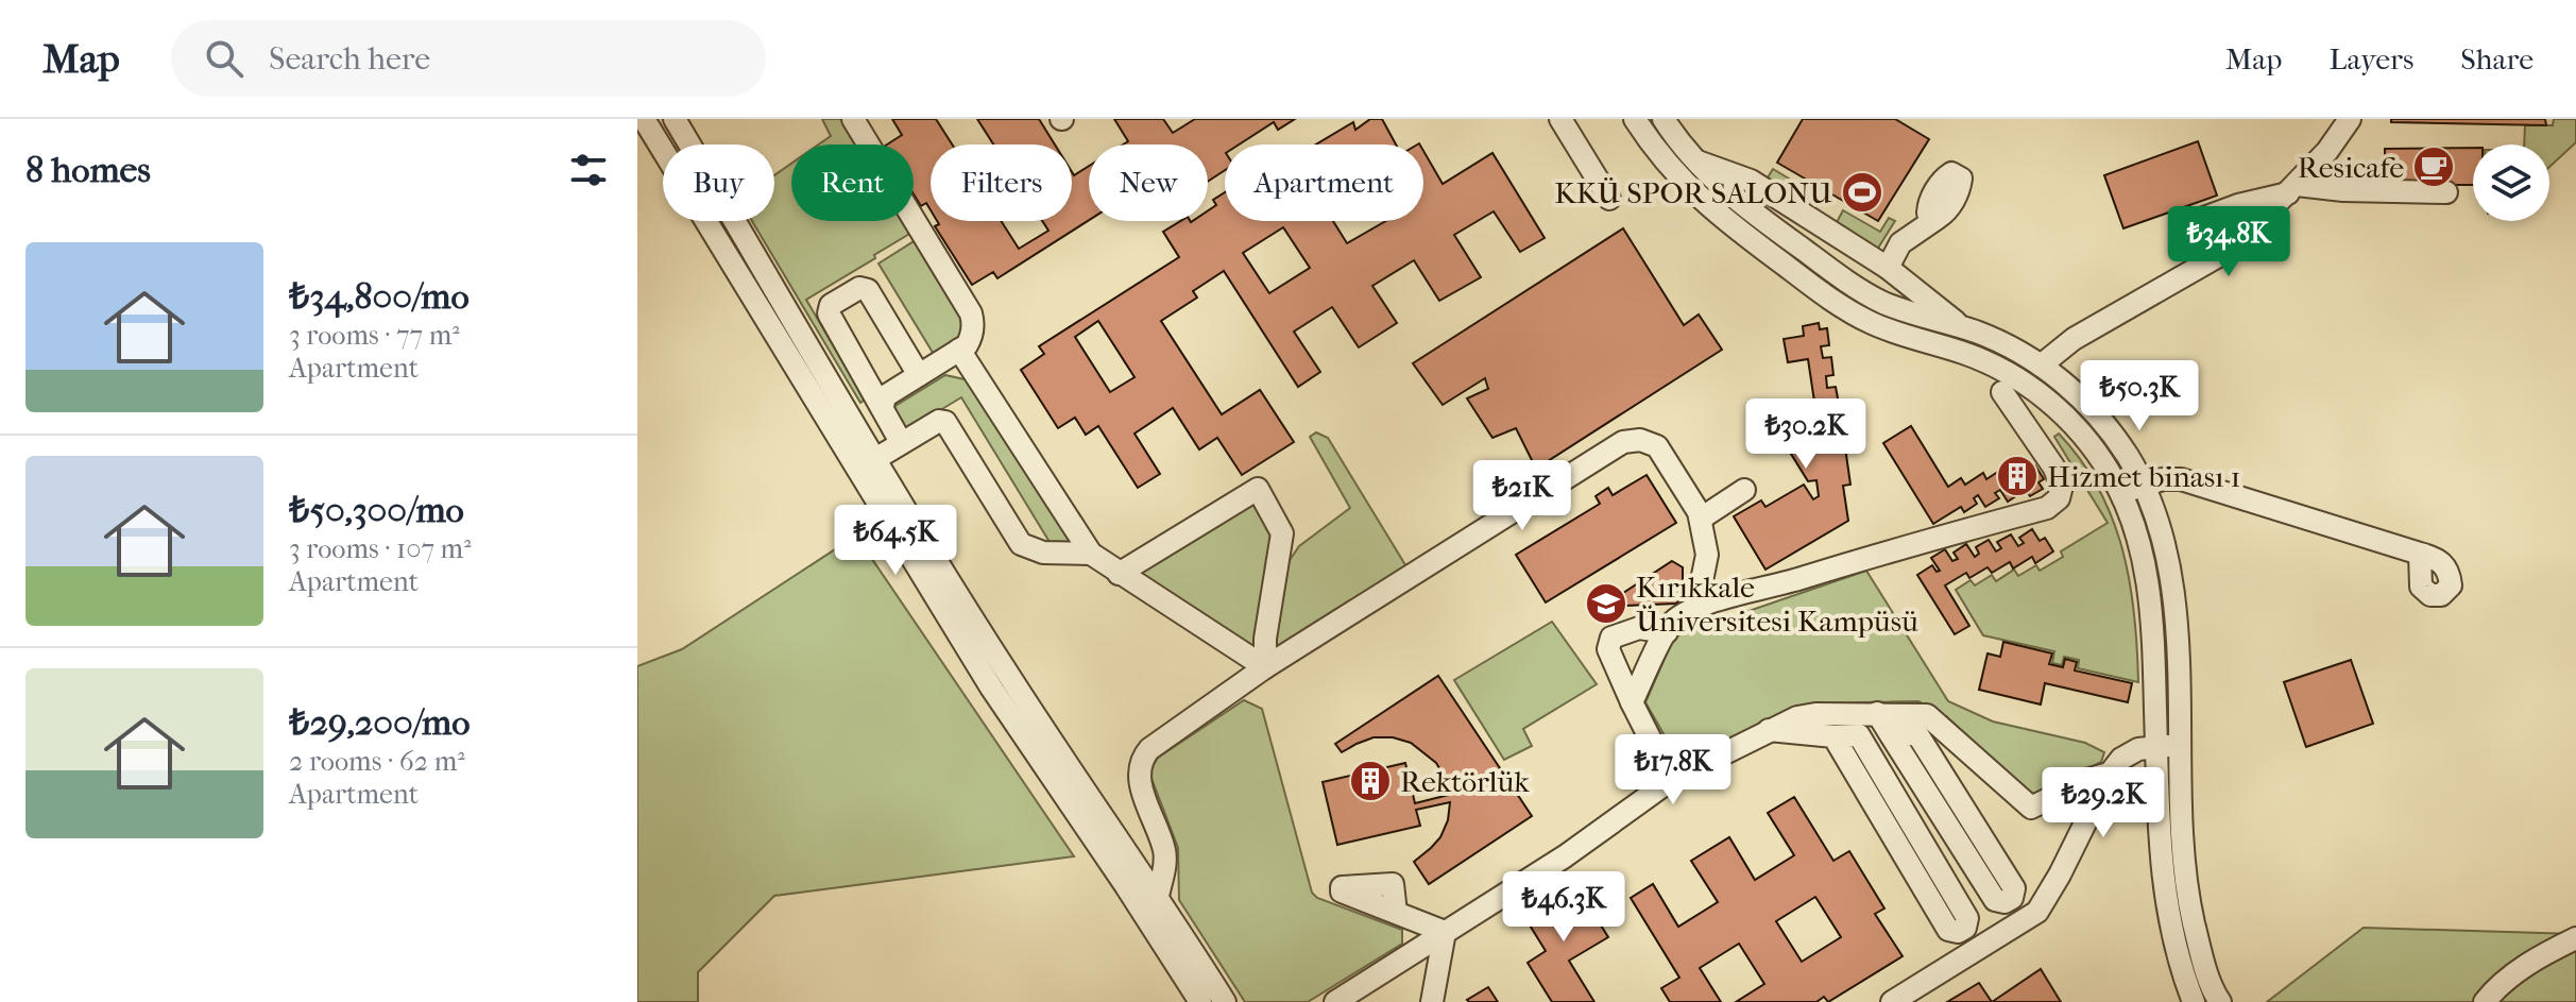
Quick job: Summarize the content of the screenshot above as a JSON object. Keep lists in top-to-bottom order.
{
  "places": {
    "cafe": ["Resicafe"],
    "sports": ["KKÜ SPOR SALONU"],
    "building": ["Hizmet binası 1", "Rektörlük"],
    "school or university": ["Kırıkkale Üniversitesi Kampüsü"]
  },
  "page": {
    "header": "Map",
    "search": "Search here",
    "nav": ["Map", "Layers", "Share"],
    "heading": "8 homes",
    "chip": [
      "Buy",
      "Rent",
      "Filters",
      "New",
      "Apartment"
    ],
    "price": [
      "₺34.8K",
      "₺50.3K",
      "₺30.2K",
      "₺21K",
      "₺64.5K",
      "₺17.8K",
      "₺29.2K",
      "₺46.3K"
    ],
    "list": [
      {
        "name": "₺34,800/mo",
        "note": "3 rooms · 77 m² · Apartment"
      },
      {
        "name": "₺50,300/mo",
        "note": "3 rooms · 107 m² · Apartment"
      },
      {
        "name": "₺29,200/mo",
        "note": "2 rooms · 62 m² · Apartment"
      }
    ]
  }
}
